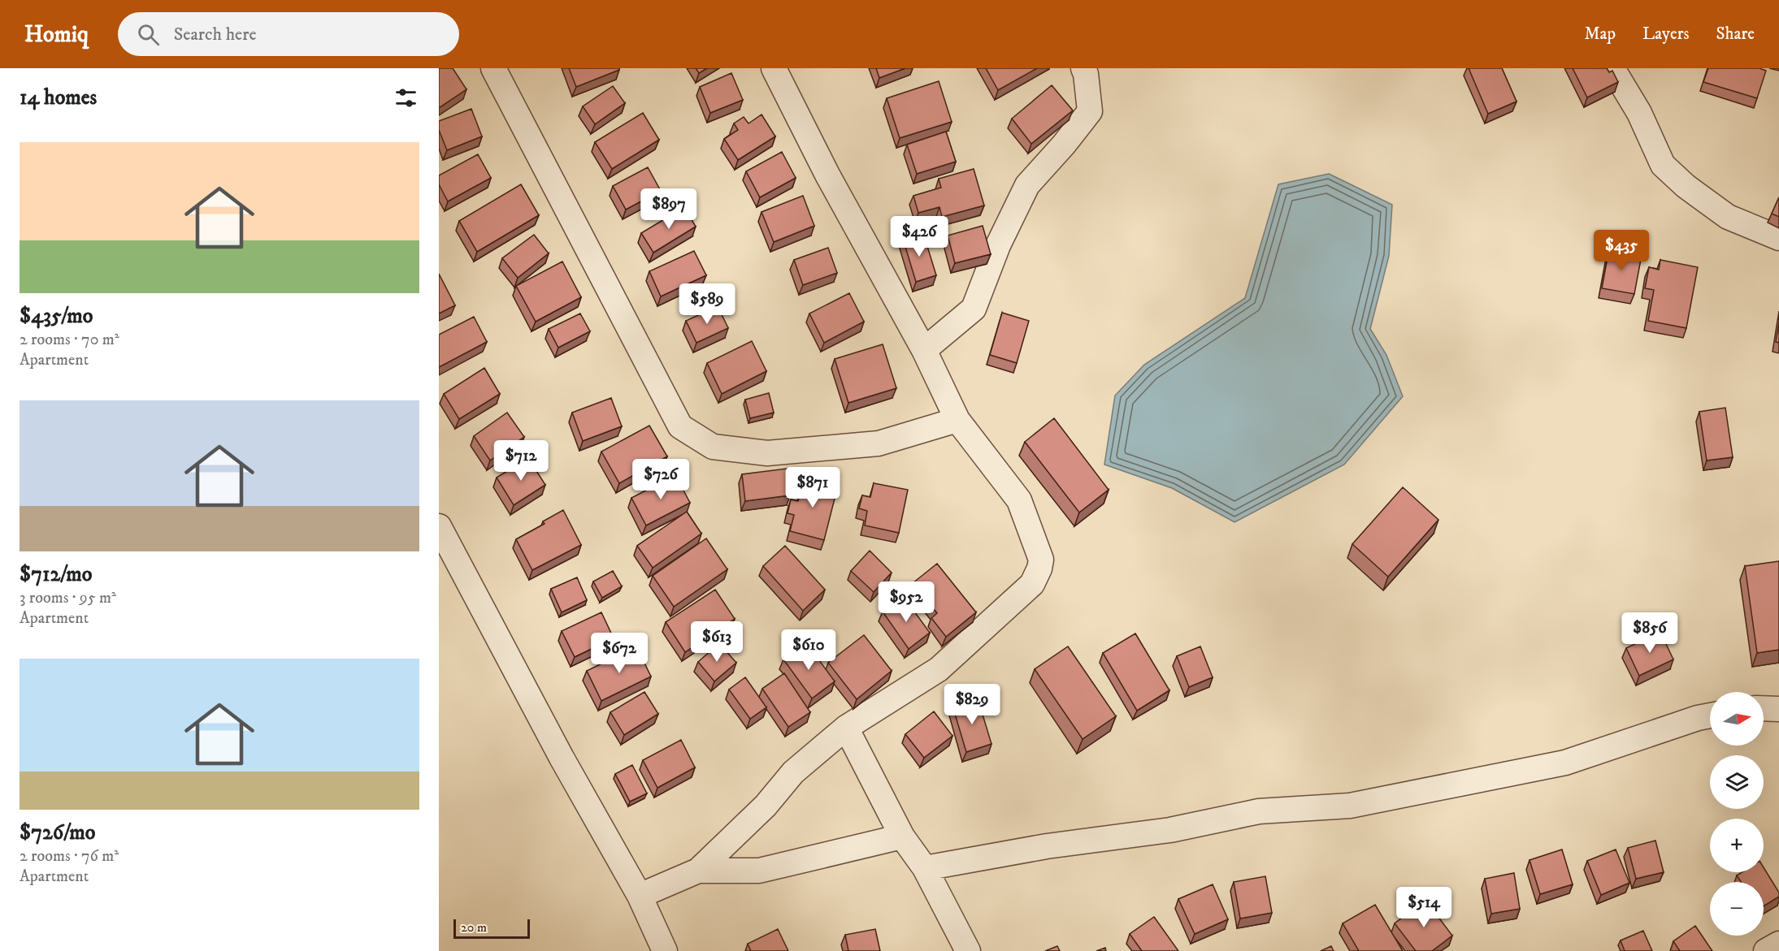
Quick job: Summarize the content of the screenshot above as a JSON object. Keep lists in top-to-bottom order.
{
  "scale_bar": "20 m",
  "north": "right",
  "page": {
    "header": "Homiq",
    "search": "Search here",
    "nav": ["Map", "Layers", "Share"],
    "heading": "14 homes",
    "list": [
      {
        "name": "$435/mo",
        "note": "2 rooms · 70 m² · Apartment"
      },
      {
        "name": "$712/mo",
        "note": "3 rooms · 95 m² · Apartment"
      },
      {
        "name": "$726/mo",
        "note": "2 rooms · 76 m² · Apartment"
      }
    ],
    "price": [
      "$897",
      "$426",
      "$435",
      "$589",
      "$712",
      "$726",
      "$871",
      "$952",
      "$856",
      "$613",
      "$610",
      "$672",
      "$829",
      "$514"
    ],
    "map_buttons": ["+", "−"],
    "scale": "20 m"
  }
}
